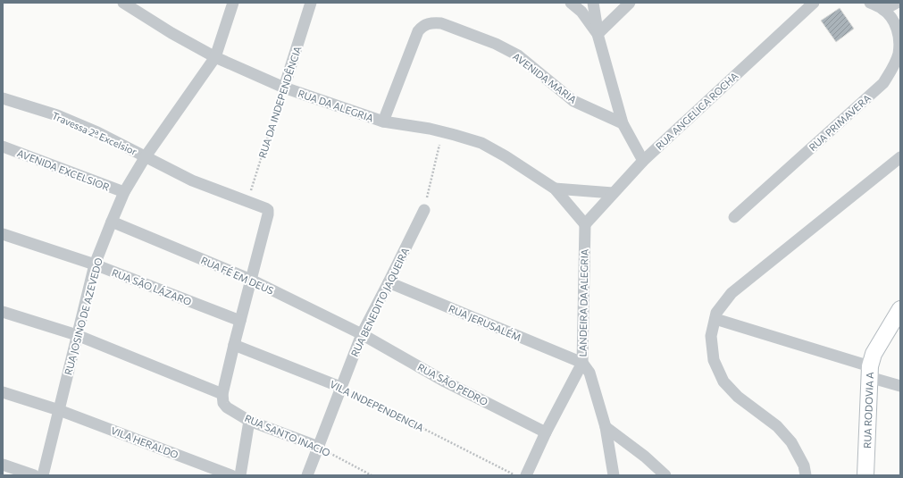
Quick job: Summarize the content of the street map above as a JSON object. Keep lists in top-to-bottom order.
{
  "streets": {
    "street": [
      "AVENIDA MARIA",
      "RUA DA INDEPENDÊNCIA",
      "RUA DA ALEGRIA",
      "RUA ANGELICA ROCHA",
      "RUA PRIMAVERA",
      "Travessa 2ª Excelsior",
      "AVENIDA EXCELSIOR",
      "RUA FÉ EM DEUS",
      "RUA SÃO LÁZARO",
      "RUA BENEDITO JAQUEIRA",
      "LANDEIRA DA ALEGRIA",
      "RUA JOSINO DE AZEVEDO",
      "RUA JERUSALÉM",
      "RUA SÃO PEDRO",
      "VILA INDEPENDENCIA",
      "RUA RODOVIA A",
      "RUA SANTO INACIO",
      "VILA HERALDO"
    ]
  },
  "crossings": [
    ["AVENIDA MARIA", "RUA DA ALEGRIA"],
    ["RUA DA INDEPENDÊNCIA", "RUA DA ALEGRIA"],
    ["RUA DA INDEPENDÊNCIA", "Travessa 2ª Excelsior"],
    ["RUA DA ALEGRIA", "RUA ANGELICA ROCHA"],
    ["RUA DA ALEGRIA", "LANDEIRA DA ALEGRIA"],
    ["RUA DA ALEGRIA", "RUA JOSINO DE AZEVEDO"],
    ["RUA ANGELICA ROCHA", "LANDEIRA DA ALEGRIA"],
    ["Travessa 2ª Excelsior", "RUA FÉ EM DEUS"],
    ["Travessa 2ª Excelsior", "RUA JOSINO DE AZEVEDO"],
    ["AVENIDA EXCELSIOR", "RUA JOSINO DE AZEVEDO"],
    ["RUA FÉ EM DEUS", "RUA BENEDITO JAQUEIRA"],
    ["RUA FÉ EM DEUS", "RUA JOSINO DE AZEVEDO"],
    ["RUA FÉ EM DEUS", "RUA SÃO PEDRO"],
    ["RUA SÃO LÁZARO", "RUA JOSINO DE AZEVEDO"],
    ["RUA BENEDITO JAQUEIRA", "RUA JERUSALÉM"],
    ["RUA BENEDITO JAQUEIRA", "RUA SÃO PEDRO"],
    ["RUA BENEDITO JAQUEIRA", "VILA INDEPENDENCIA"],
    ["RUA BENEDITO JAQUEIRA", "RUA SANTO INACIO"],
    ["LANDEIRA DA ALEGRIA", "RUA JERUSALÉM"],
    ["LANDEIRA DA ALEGRIA", "RUA SÃO PEDRO"],
    ["RUA JOSINO DE AZEVEDO", "RUA SANTO INACIO"],
    ["RUA JOSINO DE AZEVEDO", "VILA HERALDO"]
  ]
}
